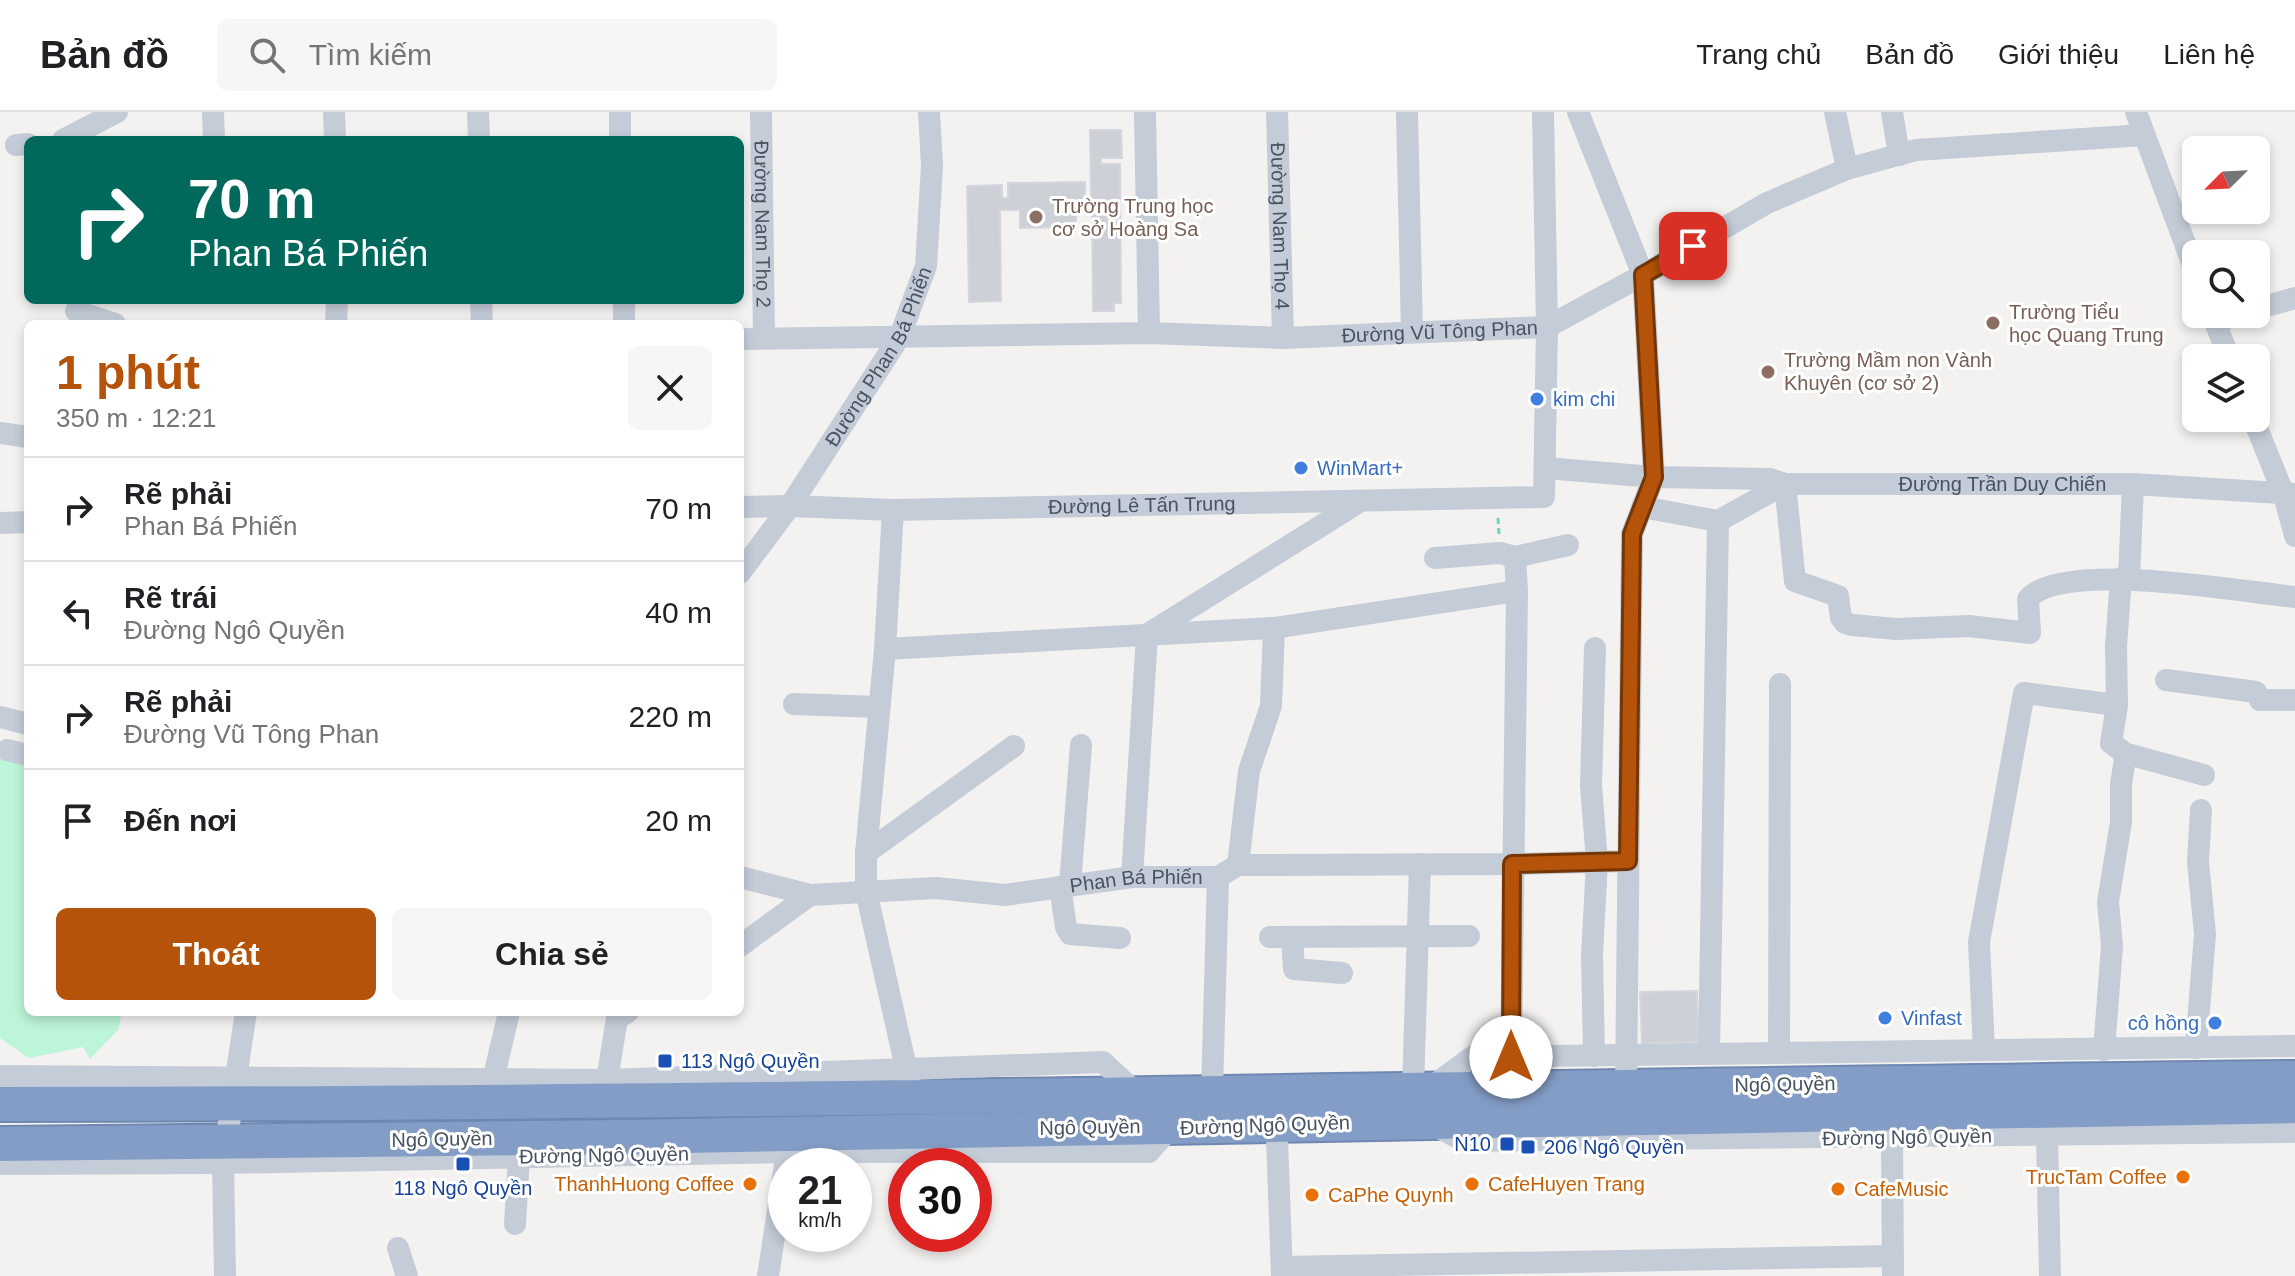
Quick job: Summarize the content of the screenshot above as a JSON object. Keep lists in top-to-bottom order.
{
  "streets": {
    "highway": ["Ngô Quyền", "Đường Ngô Quyền"],
    "street": [
      "Đường Nam Thọ 2",
      "Đường Nam Thọ 4",
      "Đường Vũ Tông Phan",
      "Đường Phan Bá Phiến",
      "Đường Trần Duy Chiến",
      "Đường Lê Tấn Trung",
      "Phan Bá Phiến"
    ]
  },
  "crossings": [
    ["Đường Nam Thọ 2", "Đường Vũ Tông Phan"],
    ["Đường Nam Thọ 4", "Đường Vũ Tông Phan"],
    ["Đường Vũ Tông Phan", "Đường Phan Bá Phiến"],
    ["Đường Phan Bá Phiến", "Đường Lê Tấn Trung"],
    ["Phan Bá Phiến", "Đường Ngô Quyền"],
    ["Ngô Quyền", "Đường Ngô Quyền"]
  ],
  "places": {
    "other": [
      "Trường Trung học cơ sở Hoàng Sa",
      "Trường Tiểu học Quang Trung",
      "Trường Mầm non Vành Khuyên (cơ sở 2)",
      "kim chi",
      "WinMart+",
      "Vinfast",
      "cô hồng",
      "TrucTam Coffee",
      "ThanhHuong Coffee",
      "CafeHuyen Trang",
      "CafeMusic",
      "CaPhe Quynh"
    ],
    "transit": [
      "113 Ngô Quyền",
      "N10",
      "206 Ngô Quyền",
      "118 Ngô Quyền"
    ]
  },
  "north": "bottom left",
  "page": {
    "header": "Bản đồ",
    "search": "Tìm kiếm",
    "nav": [
      "Trang chủ",
      "Bản đồ",
      "Giới thiệu",
      "Liên hệ"
    ],
    "turn": ["70 m", "Phan Bá Phiến"],
    "heading": ["1 phút", "350 m · 12:21"],
    "list": [
      {
        "name": "Rẽ phải",
        "note": "Phan Bá Phiến",
        "value": "70 m"
      },
      {
        "name": "Rẽ trái",
        "note": "Đường Ngô Quyền",
        "value": "40 m"
      },
      {
        "name": "Rẽ phải",
        "note": "Đường Vũ Tông Phan",
        "value": "220 m"
      },
      {
        "name": "Đến nơi",
        "value": "20 m"
      }
    ],
    "buttons": ["Thoát", "Chia sẻ"],
    "speed": "21 km/h",
    "limit": "30"
  }
}
